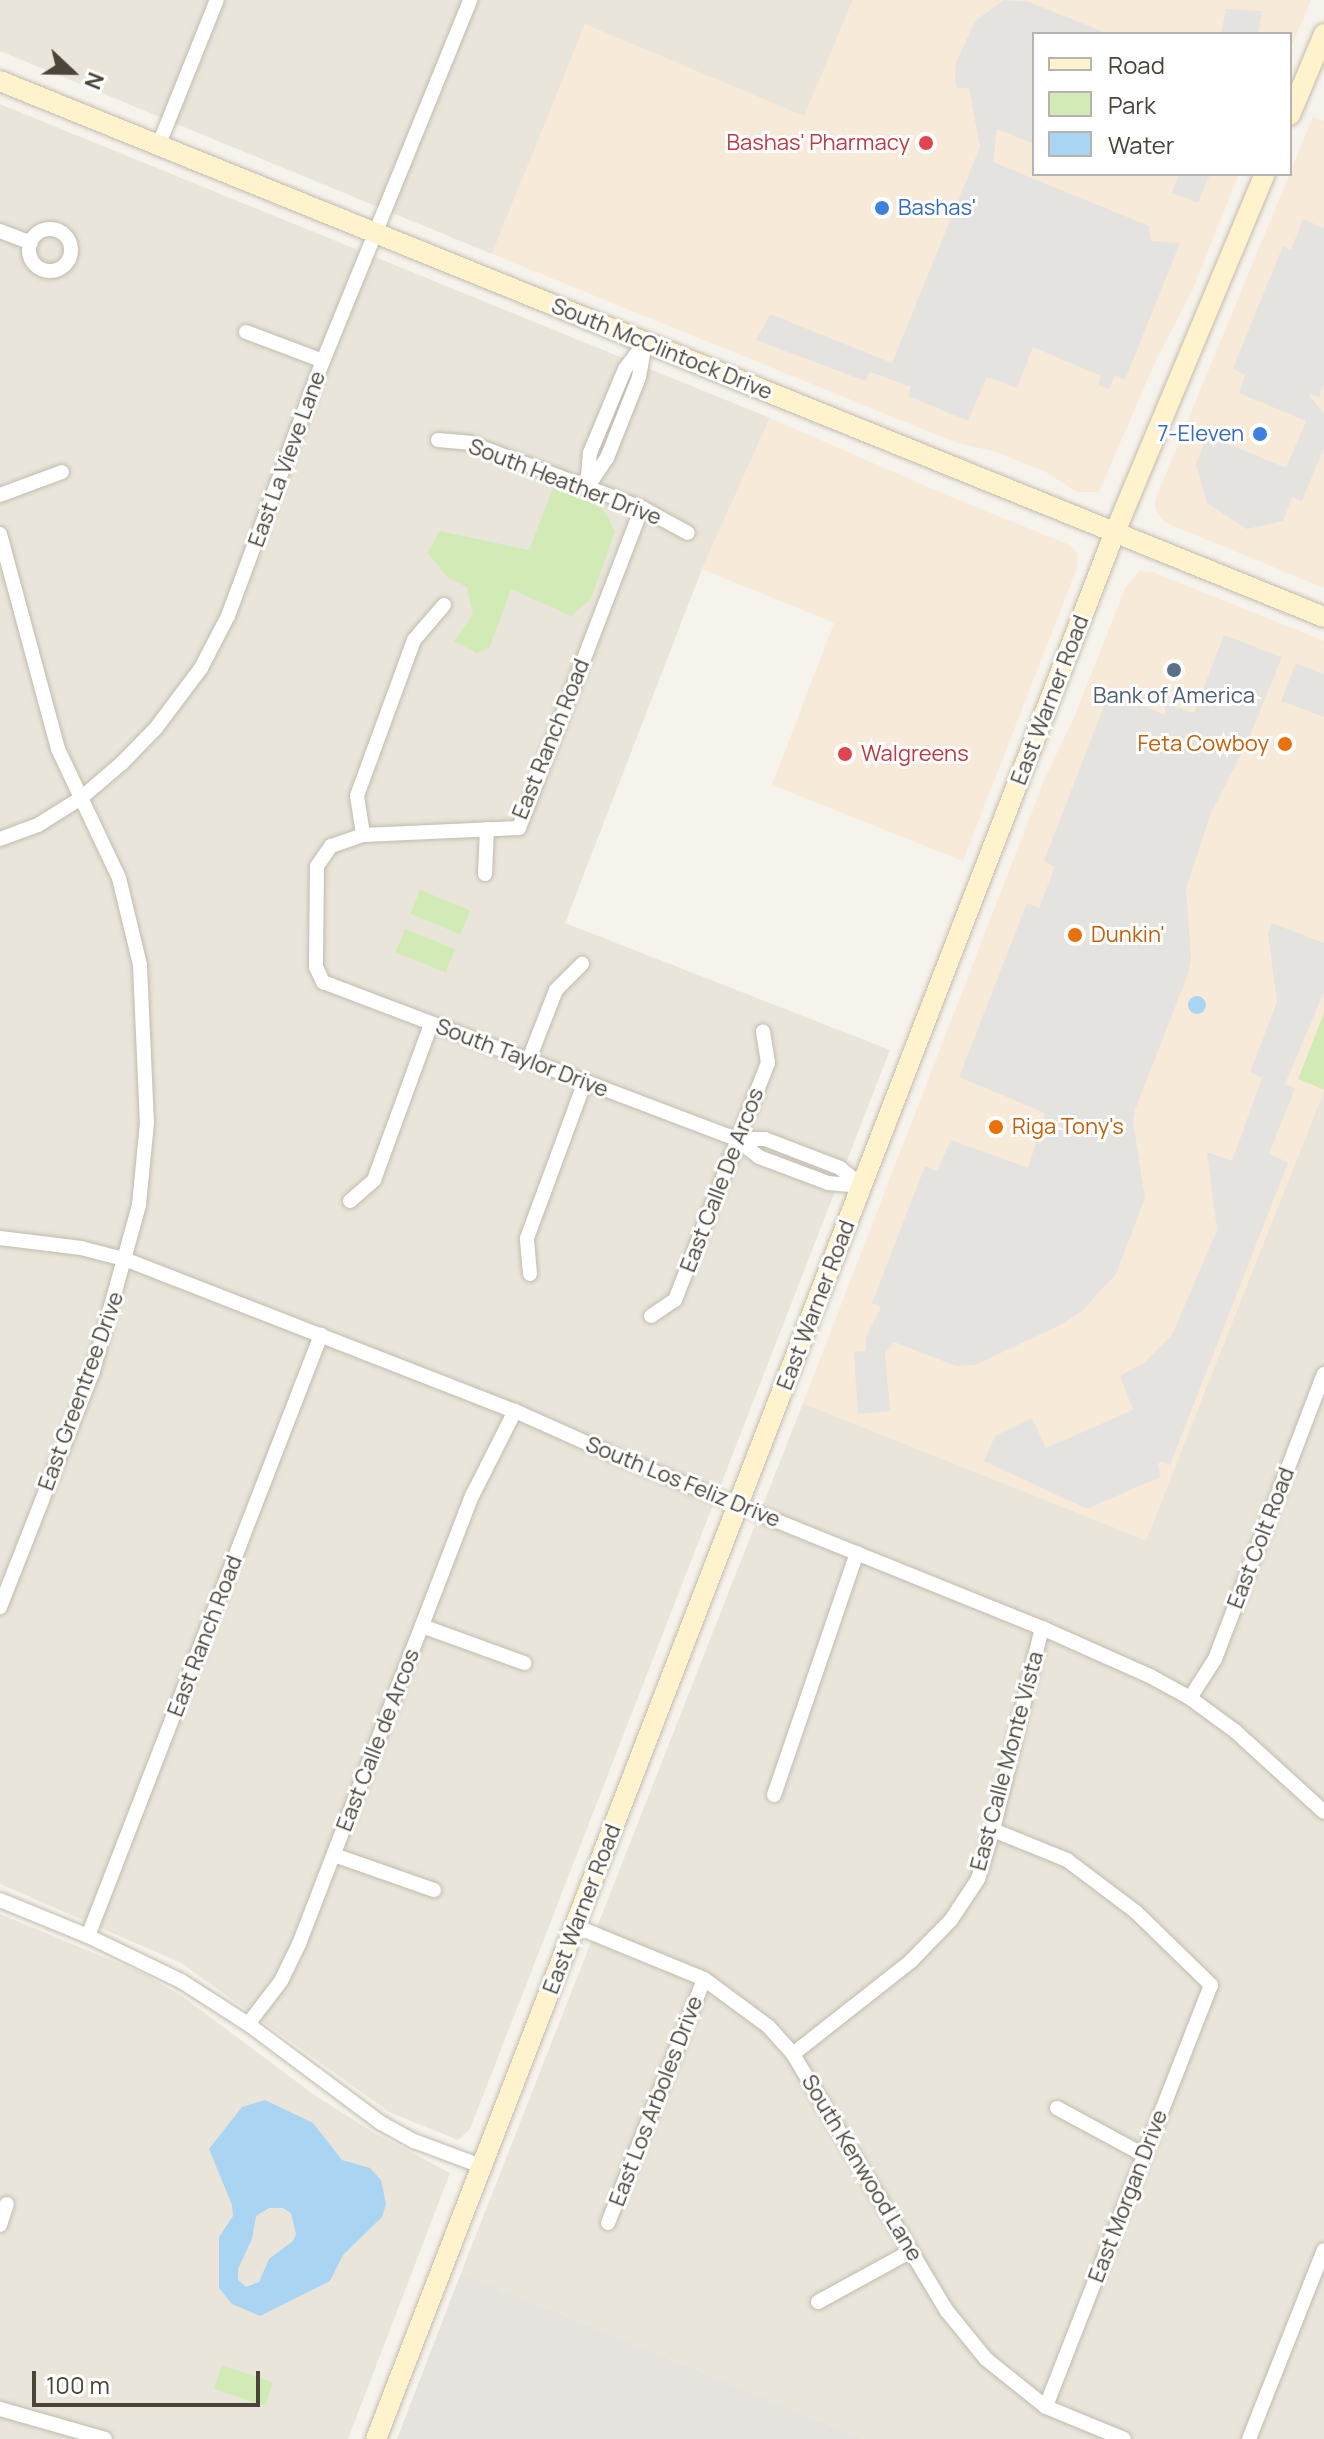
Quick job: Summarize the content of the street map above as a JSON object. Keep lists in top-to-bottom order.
{
  "streets": {
    "main road": ["South McClintock Drive", "East Warner Road"],
    "street": [
      "East La Vieve Lane",
      "South Heather Drive",
      "East Ranch Road",
      "South Taylor Drive",
      "East Calle De Arcos",
      "East Greentree Drive",
      "South Los Feliz Drive",
      "East Colt Road",
      "East Calle de Arcos",
      "East Calle Monte Vista",
      "East Los Arboles Drive",
      "South Kenwood Lane",
      "East Morgan Drive"
    ]
  },
  "crossings": [
    ["South McClintock Drive", "East La Vieve Lane"],
    ["South McClintock Drive", "East Warner Road"],
    ["East La Vieve Lane", "East Greentree Drive"],
    ["South Heather Drive", "East Ranch Road"],
    ["East Warner Road", "South Taylor Drive"],
    ["East Warner Road", "South Los Feliz Drive"],
    ["East Warner Road", "South Kenwood Lane"],
    ["East Ranch Road", "South Taylor Drive"],
    ["East Ranch Road", "South Los Feliz Drive"],
    ["South Taylor Drive", "East Calle De Arcos"],
    ["East Greentree Drive", "South Los Feliz Drive"],
    ["South Los Feliz Drive", "East Colt Road"],
    ["South Los Feliz Drive", "East Calle de Arcos"],
    ["South Los Feliz Drive", "East Calle Monte Vista"],
    ["East Calle Monte Vista", "South Kenwood Lane"],
    ["East Calle Monte Vista", "East Morgan Drive"],
    ["East Los Arboles Drive", "South Kenwood Lane"],
    ["South Kenwood Lane", "East Morgan Drive"]
  ],
  "places": [
    "Bashas' Pharmacy",
    "Bashas'",
    "7-Eleven",
    "Bank of America",
    "Feta Cowboy",
    "Walgreens",
    "Dunkin'",
    "Riga Tony's"
  ],
  "legend": ["Road", "Park", "Water"],
  "scale_bar": "100 m",
  "north": "right"
}
